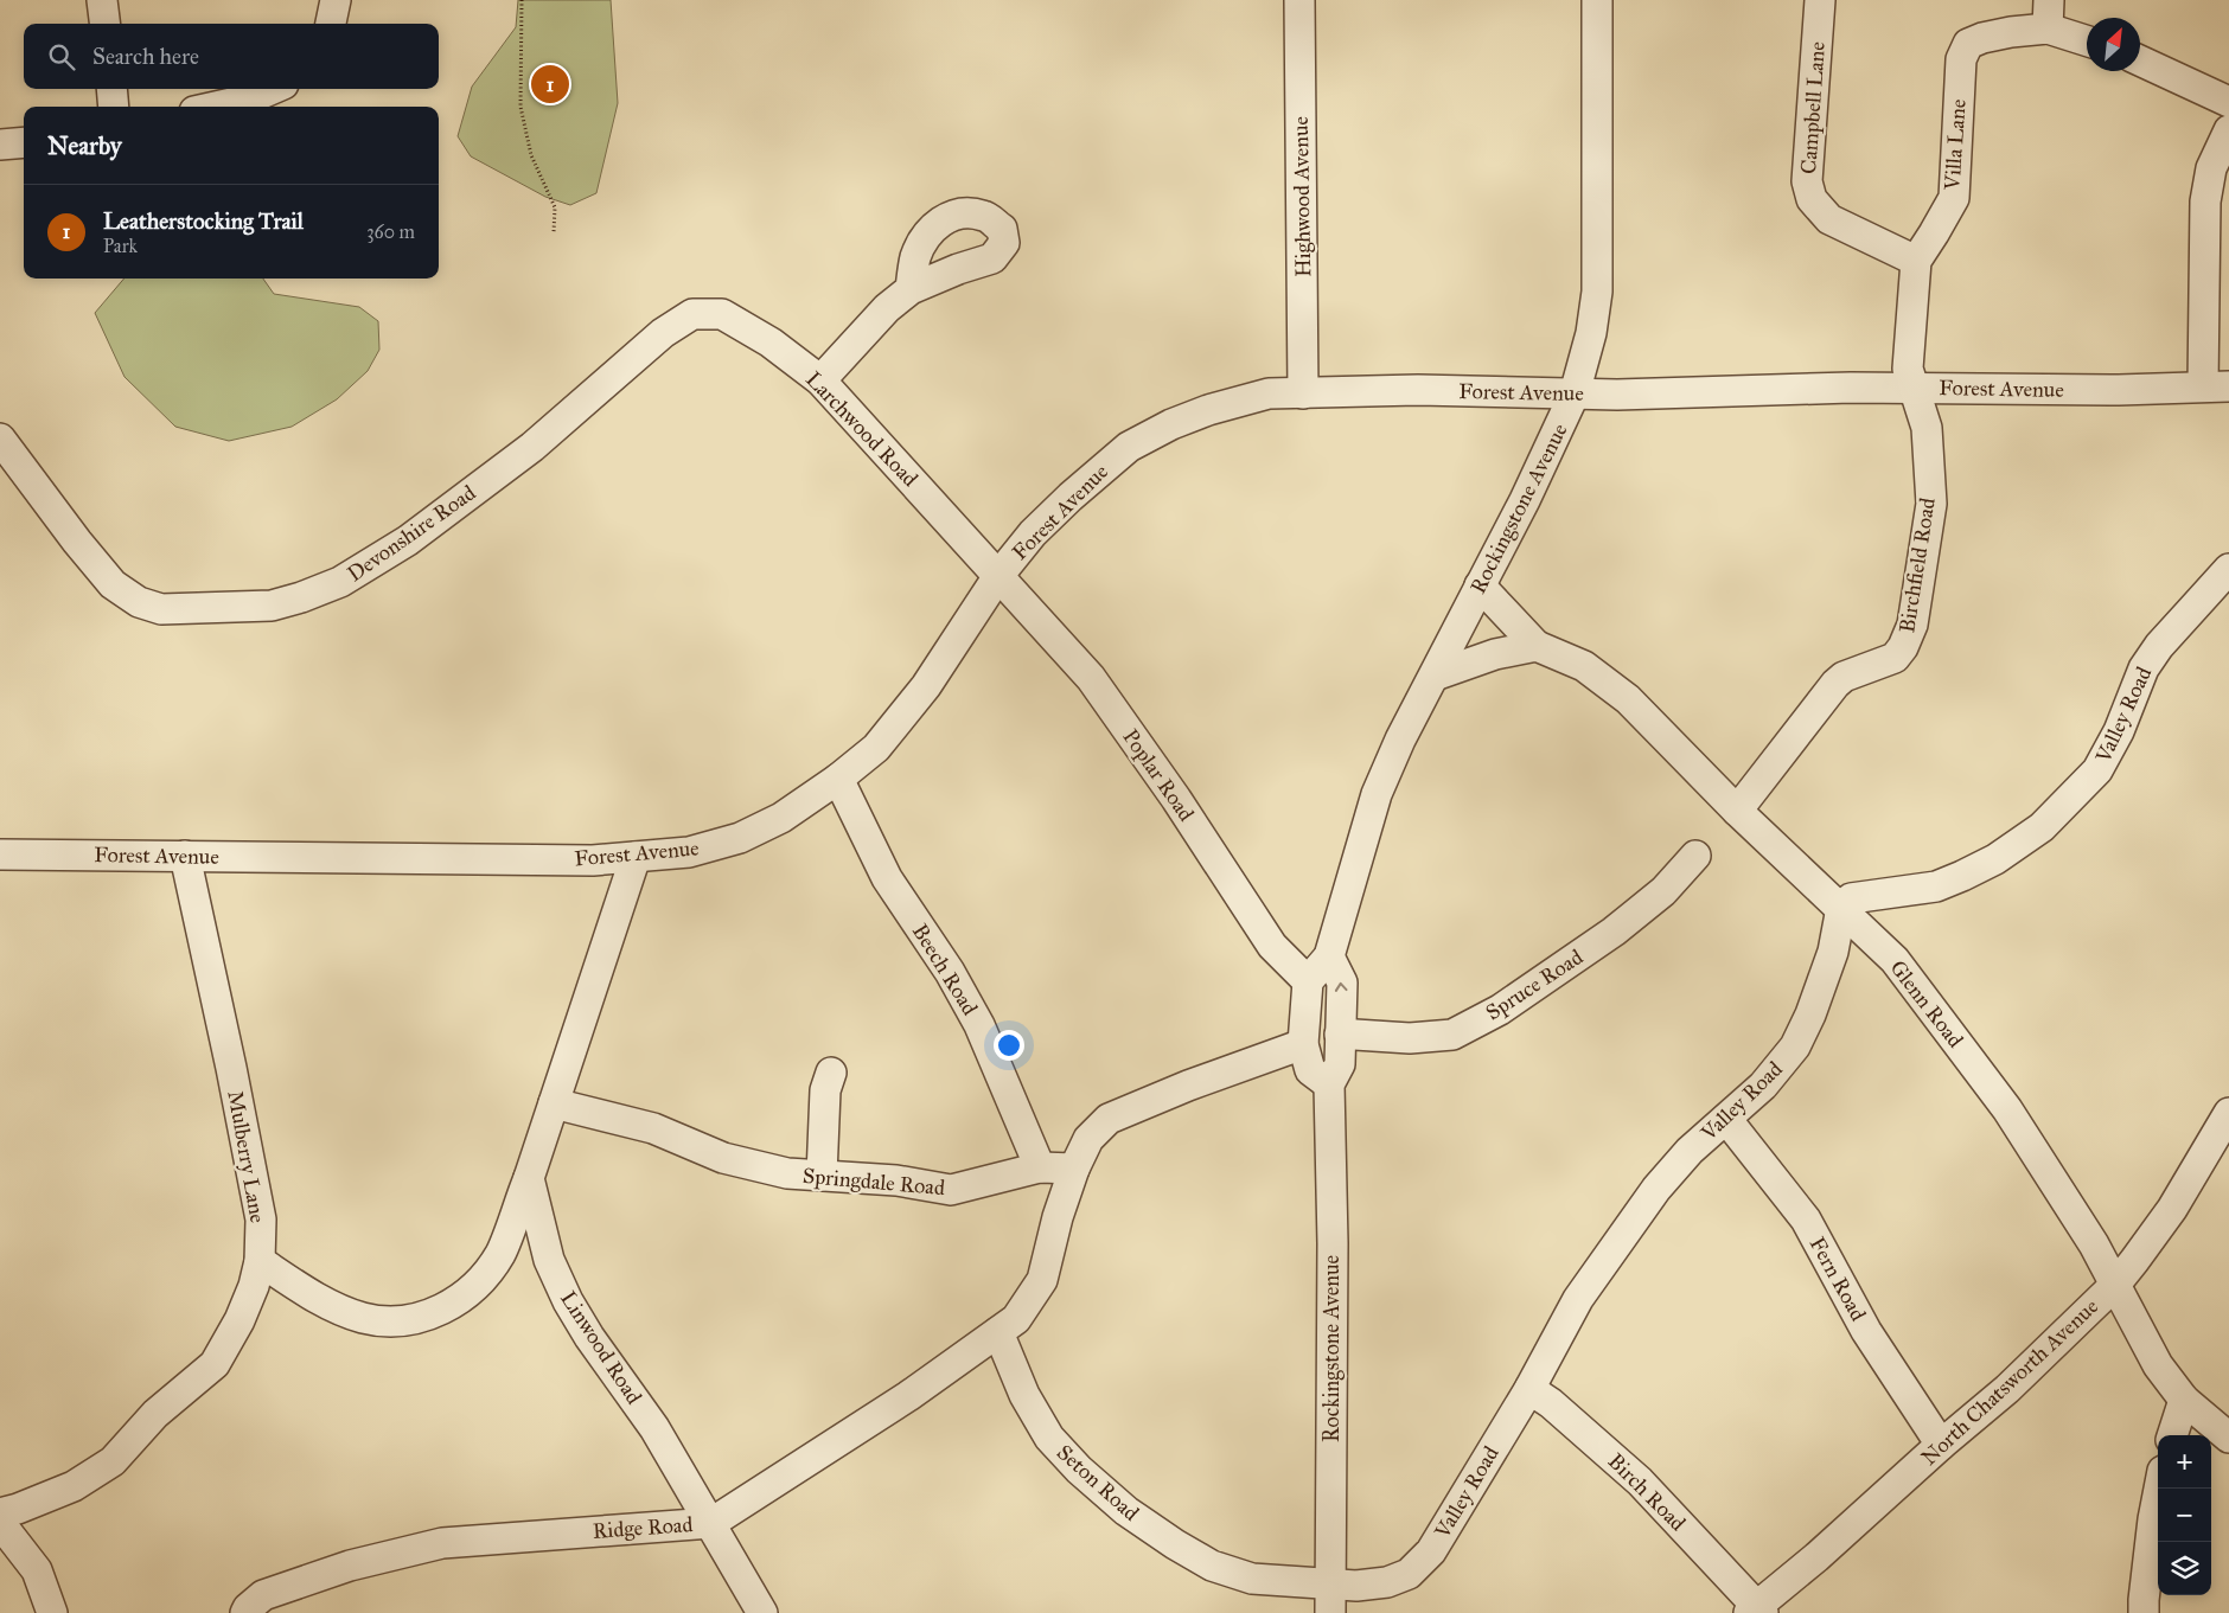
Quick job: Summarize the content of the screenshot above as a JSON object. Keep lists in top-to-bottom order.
{
  "streets": {
    "street": [
      "Campbell Lane",
      "Villa Lane",
      "Highwood Avenue",
      "Forest Avenue",
      "Larchwood Road",
      "Rockingstone Avenue",
      "Devonshire Road",
      "Birchfield Road",
      "Valley Road",
      "Poplar Road",
      "Beech Road",
      "Spruce Road",
      "Glenn Road",
      "Mulberry Lane",
      "Springdale Road",
      "Fern Road",
      "Linwood Road",
      "North Chatsworth Avenue",
      "Seton Road",
      "Birch Road",
      "Ridge Road"
    ]
  },
  "crossings": [
    ["Campbell Lane", "Villa Lane"],
    ["Villa Lane", "Forest Avenue"],
    ["Villa Lane", "Birchfield Road"],
    ["Highwood Avenue", "Forest Avenue"],
    ["Forest Avenue", "Larchwood Road"],
    ["Forest Avenue", "Rockingstone Avenue"],
    ["Forest Avenue", "Birchfield Road"],
    ["Forest Avenue", "Poplar Road"],
    ["Forest Avenue", "Beech Road"],
    ["Forest Avenue", "Mulberry Lane"],
    ["Larchwood Road", "Devonshire Road"],
    ["Larchwood Road", "Poplar Road"],
    ["Rockingstone Avenue", "Valley Road"],
    ["Rockingstone Avenue", "Poplar Road"],
    ["Rockingstone Avenue", "Spruce Road"],
    ["Rockingstone Avenue", "Glenn Road"],
    ["Rockingstone Avenue", "Seton Road"],
    ["Birchfield Road", "Glenn Road"],
    ["Valley Road", "Glenn Road"],
    ["Valley Road", "Fern Road"],
    ["Valley Road", "Seton Road"],
    ["Valley Road", "Birch Road"],
    ["Beech Road", "Springdale Road"],
    ["Glenn Road", "North Chatsworth Avenue"],
    ["Fern Road", "North Chatsworth Avenue"],
    ["Linwood Road", "Ridge Road"],
    ["North Chatsworth Avenue", "Birch Road"],
    ["Seton Road", "Ridge Road"]
  ],
  "north": "top right",
  "page": {
    "search": "Search here",
    "pins": "1",
    "heading": "Nearby",
    "list": [
      {
        "mark": "1",
        "name": "Leatherstocking Trail",
        "note": "Park",
        "value": "360 m"
      }
    ],
    "map_buttons": ["+", "−"]
  }
}
